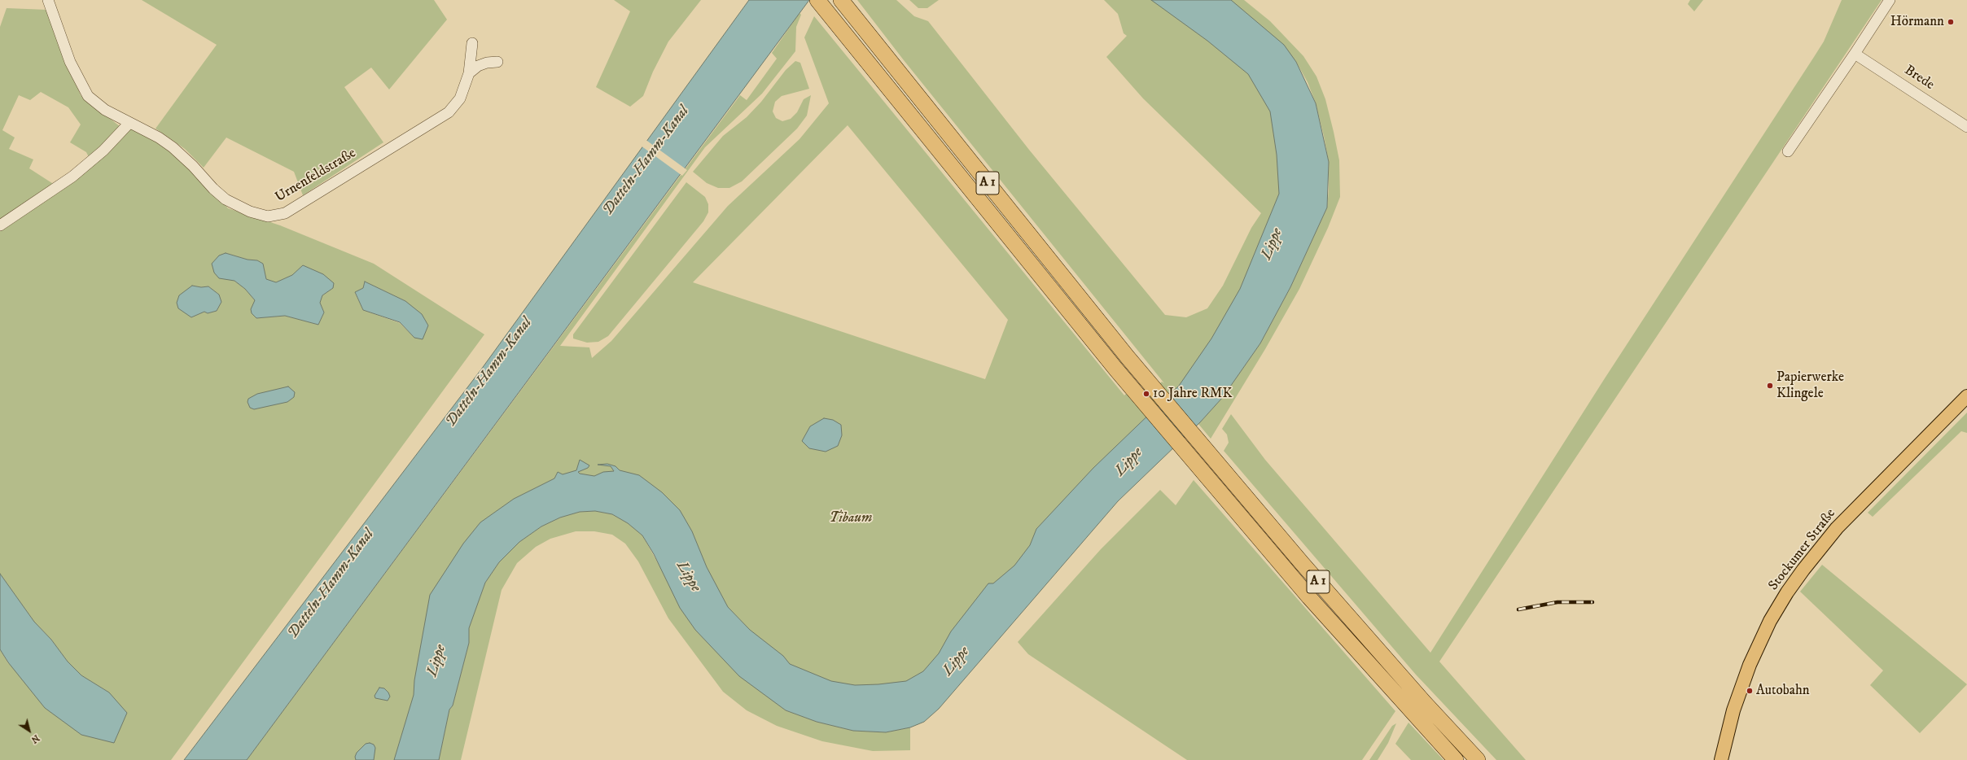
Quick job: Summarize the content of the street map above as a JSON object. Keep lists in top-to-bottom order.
{
  "streets": {
    "highway": ["A 1"],
    "main road": ["Stockumer Straße"],
    "street": ["Brede", "Urnenfeldstraße"]
  },
  "water": ["Datteln-Hamm-Kanal", "Lippe"],
  "parks": ["Tibaum"],
  "places": [
    "Hörmann",
    "Papierwerke Klingele",
    "10 Jahre RMK",
    "Autobahn"
  ],
  "north": "bottom right"
}
